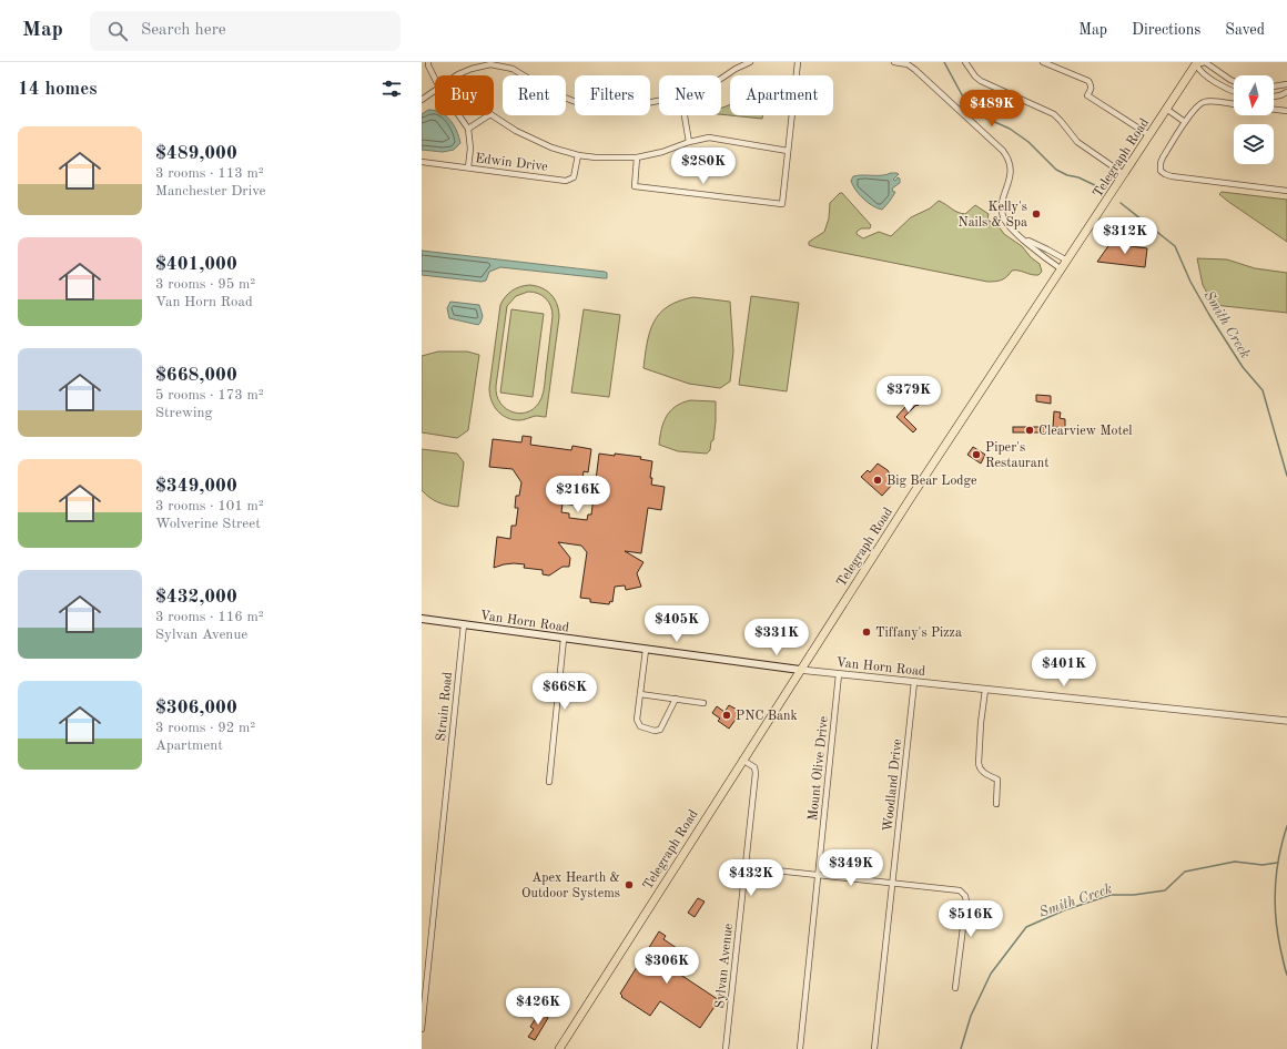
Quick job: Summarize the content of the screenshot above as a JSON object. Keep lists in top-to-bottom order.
{
  "streets": {
    "main road": ["Telegraph Road", "Van Horn Road"],
    "street": [
      "Edwin Drive",
      "Struin Road",
      "Mount Olive Drive",
      "Woodland Drive",
      "Sylvan Avenue"
    ]
  },
  "crossings": [
    ["Telegraph Road", "Van Horn Road"],
    ["Telegraph Road", "Sylvan Avenue"],
    ["Van Horn Road", "Struin Road"],
    ["Van Horn Road", "Mount Olive Drive"],
    ["Van Horn Road", "Woodland Drive"]
  ],
  "water": ["Smith Creek"],
  "places": [
    "Kelly's Nails & Spa",
    "Clearview Motel",
    "Piper's Restaurant",
    "Big Bear Lodge",
    "Tiffany's Pizza",
    "PNC Bank",
    "Apex Hearth & Outdoor Systems"
  ],
  "north": "bottom",
  "page": {
    "header": "Map",
    "search": "Search here",
    "nav": ["Map", "Directions", "Saved"],
    "heading": "14 homes",
    "chip": [
      "Buy",
      "Rent",
      "Filters",
      "New",
      "Apartment"
    ],
    "price": [
      "$489K",
      "$280K",
      "$312K",
      "$379K",
      "$216K",
      "$405K",
      "$331K",
      "$401K",
      "$668K",
      "$349K",
      "$432K",
      "$516K",
      "$306K",
      "$426K"
    ],
    "list": [
      {
        "name": "$489,000",
        "note": "3 rooms · 113 m² · Manchester Drive"
      },
      {
        "name": "$401,000",
        "note": "3 rooms · 95 m² · Van Horn Road"
      },
      {
        "name": "$668,000",
        "note": "5 rooms · 173 m² · Strewing"
      },
      {
        "name": "$349,000",
        "note": "3 rooms · 101 m² · Wolverine Street"
      },
      {
        "name": "$432,000",
        "note": "3 rooms · 116 m² · Sylvan Avenue"
      },
      {
        "name": "$306,000",
        "note": "3 rooms · 92 m² · Apartment"
      }
    ]
  }
}
